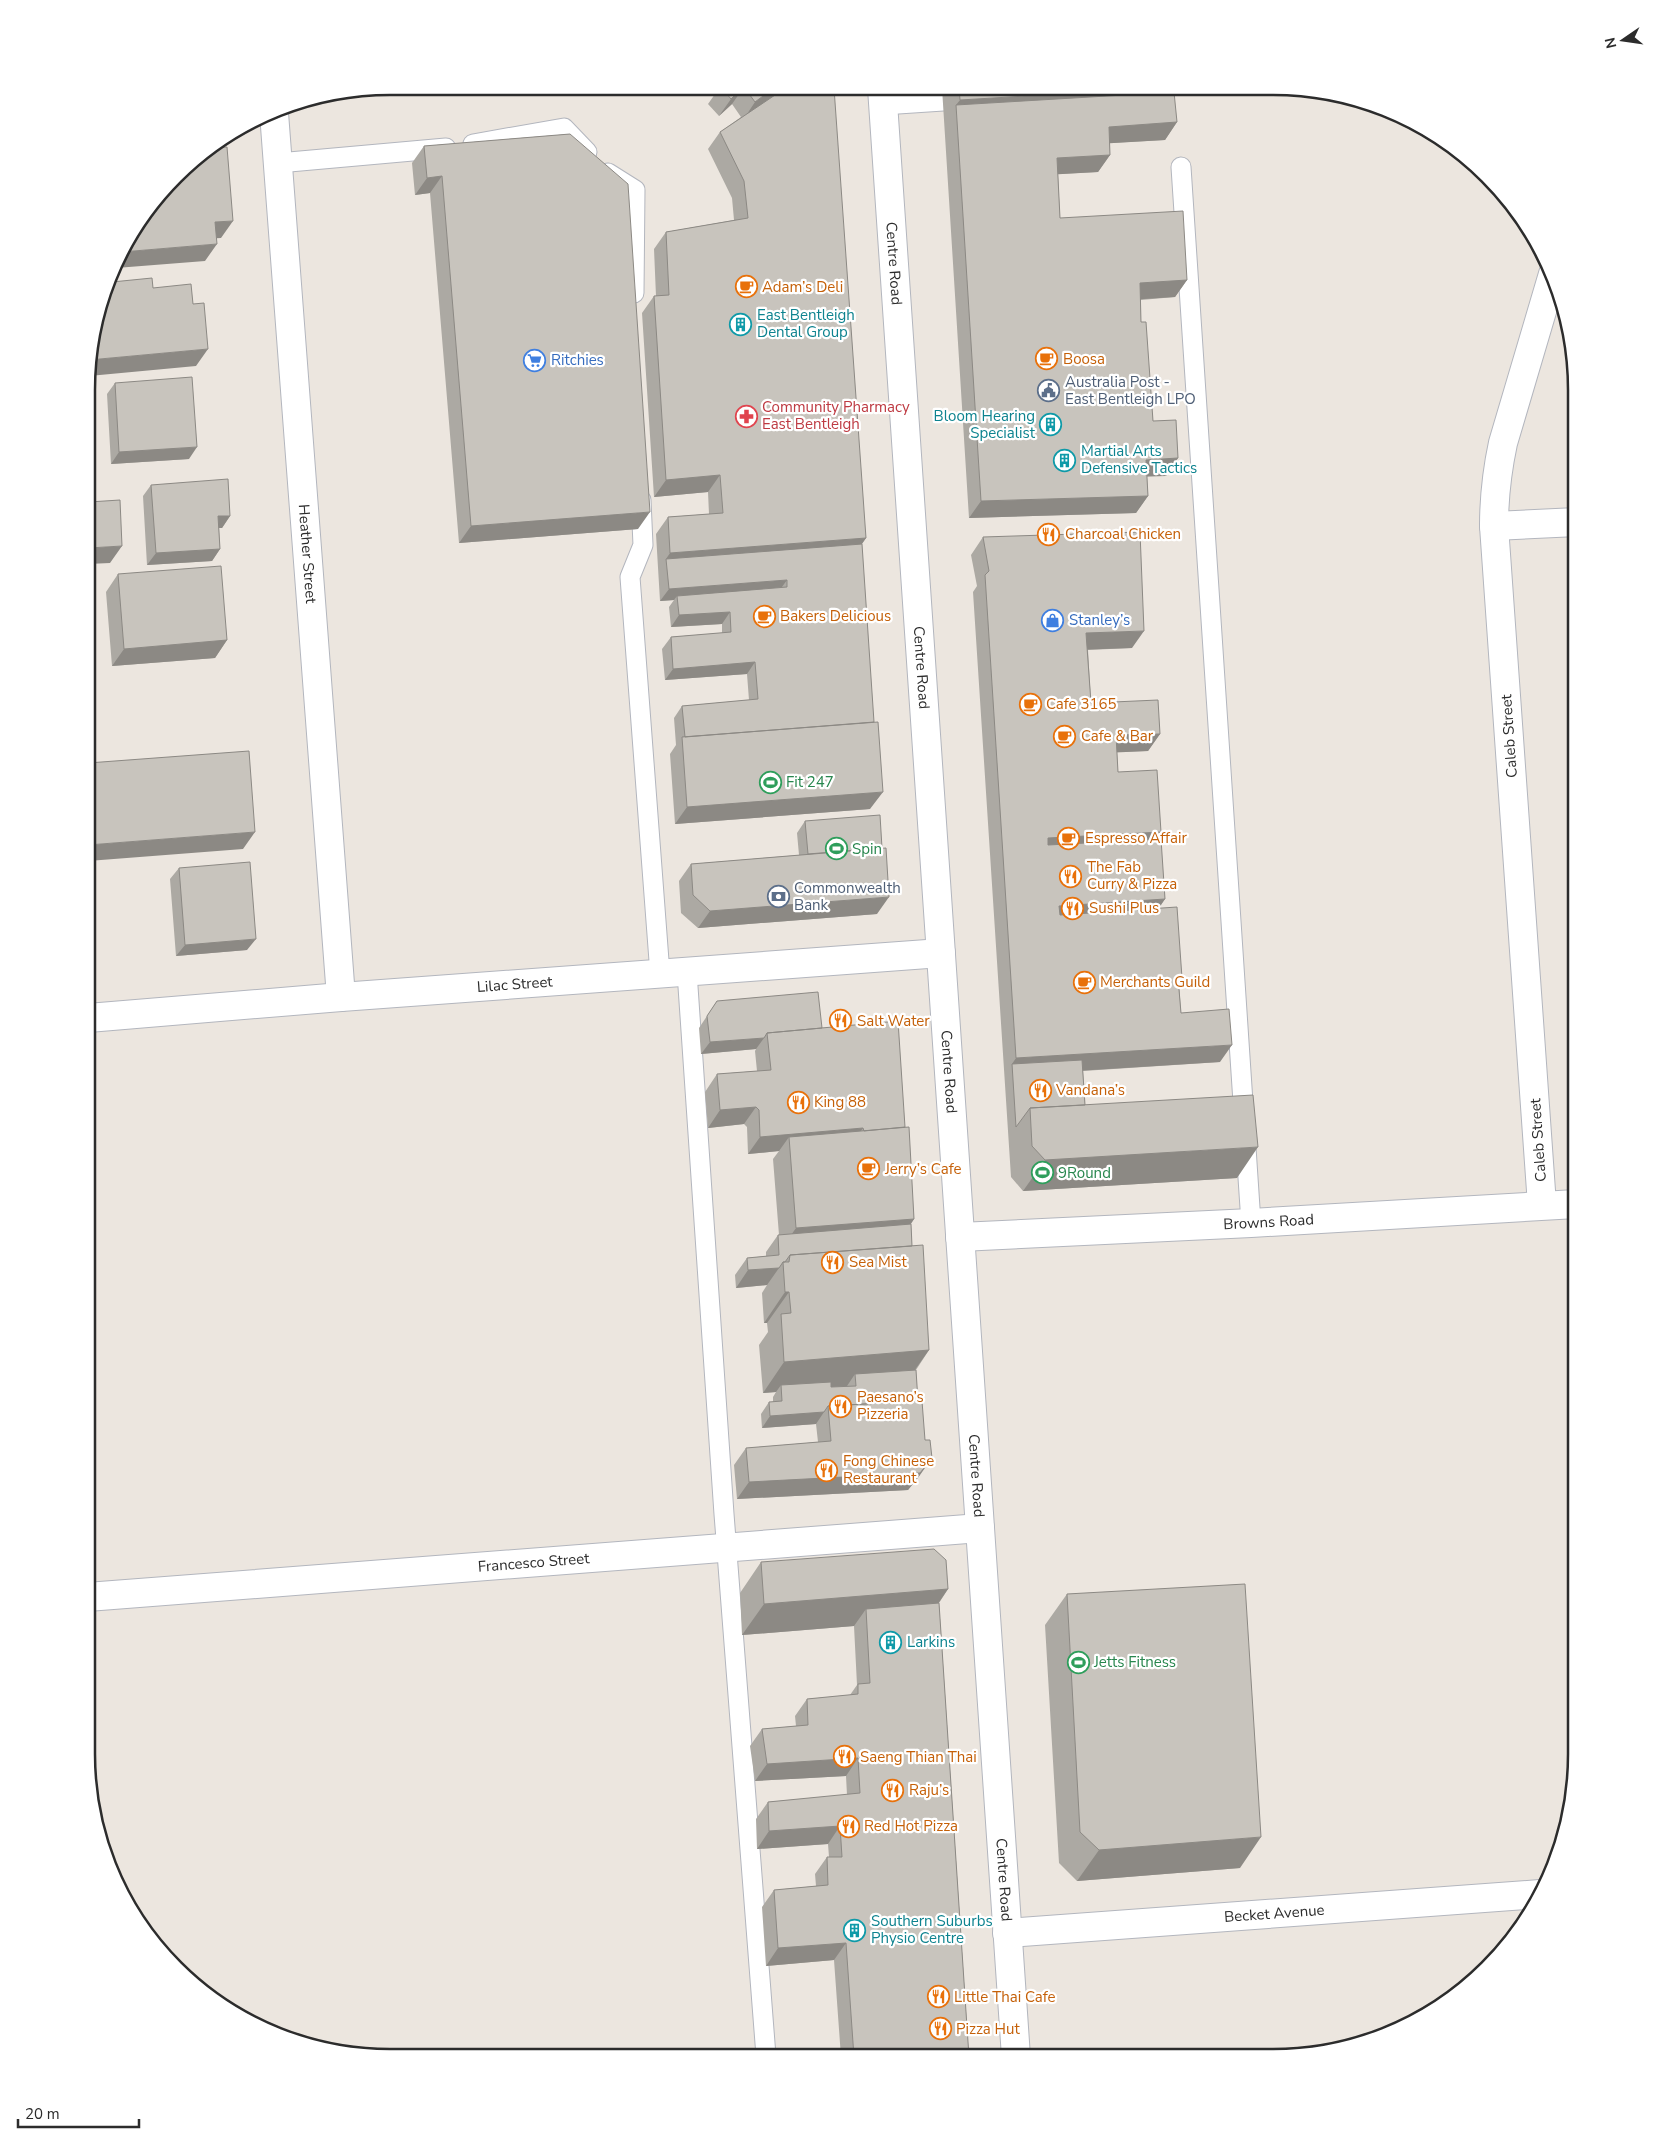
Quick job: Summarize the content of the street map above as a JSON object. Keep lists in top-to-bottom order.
{
  "streets": {
    "street": [
      "Centre Road",
      "Heather Street",
      "Caleb Street",
      "Lilac Street",
      "Browns Road",
      "Francesco Street",
      "Becket Avenue"
    ]
  },
  "crossings": [
    ["Centre Road", "Lilac Street"],
    ["Centre Road", "Browns Road"],
    ["Centre Road", "Francesco Street"],
    ["Centre Road", "Becket Avenue"],
    ["Heather Street", "Lilac Street"],
    ["Caleb Street", "Browns Road"]
  ],
  "places": {
    "cafe": [
      "Adam’s Deli",
      "Boosa",
      "Bakers Delicious",
      "Cafe 3165",
      "Cafe & Bar",
      "Espresso Affair",
      "Merchants Guild",
      "Jerry’s Cafe"
    ],
    "building": [
      "East Bentleigh Dental Group",
      "Bloom Hearing Specialist",
      "Martial Arts Defensive Tactics",
      "Larkins",
      "Southern Suburbs Physio Centre"
    ],
    "supermarket": ["Ritchies"],
    "public building": ["Australia Post - East Bentleigh LPO"],
    "pharmacy": ["Community Pharmacy East Bentleigh"],
    "restaurant": [
      "Charcoal Chicken",
      "The Fab Curry & Pizza",
      "Sushi Plus",
      "Salt Water",
      "Vandana’s",
      "King 88",
      "Sea Mist",
      "Paesano’s Pizzeria",
      "Fong Chinese Restaurant",
      "Saeng Thian Thai",
      "Raju’s",
      "Red Hot Pizza",
      "Little Thai Cafe",
      "Pizza Hut"
    ],
    "shop": ["Stanley’s"],
    "sports": [
      "Fit 247",
      "Spin",
      "9Round",
      "Jetts Fitness"
    ],
    "bank": ["Commonwealth Bank"]
  },
  "scale_bar": "20 m",
  "north": "left"
}
